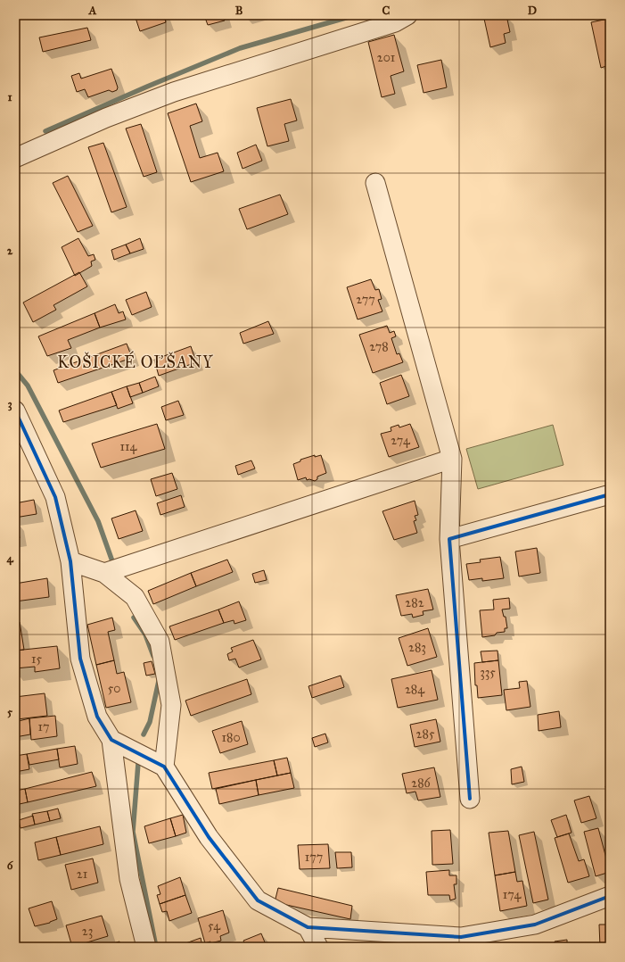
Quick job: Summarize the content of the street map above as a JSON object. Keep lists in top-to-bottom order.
{
  "districts": ["KOŠICKÉ OĽŠANY"],
  "house_numbers": [
    "201",
    "277",
    "278",
    "274",
    "114",
    "282",
    "283",
    "15",
    "335",
    "50",
    "284",
    "17",
    "285",
    "180",
    "286",
    "177",
    "21",
    "174",
    "54",
    "23"
  ],
  "grid": {
    "columns": [
      "A",
      "B",
      "C",
      "D"
    ],
    "rows": [
      "1",
      "2",
      "3",
      "4",
      "5",
      "6"
    ]
  }
}
